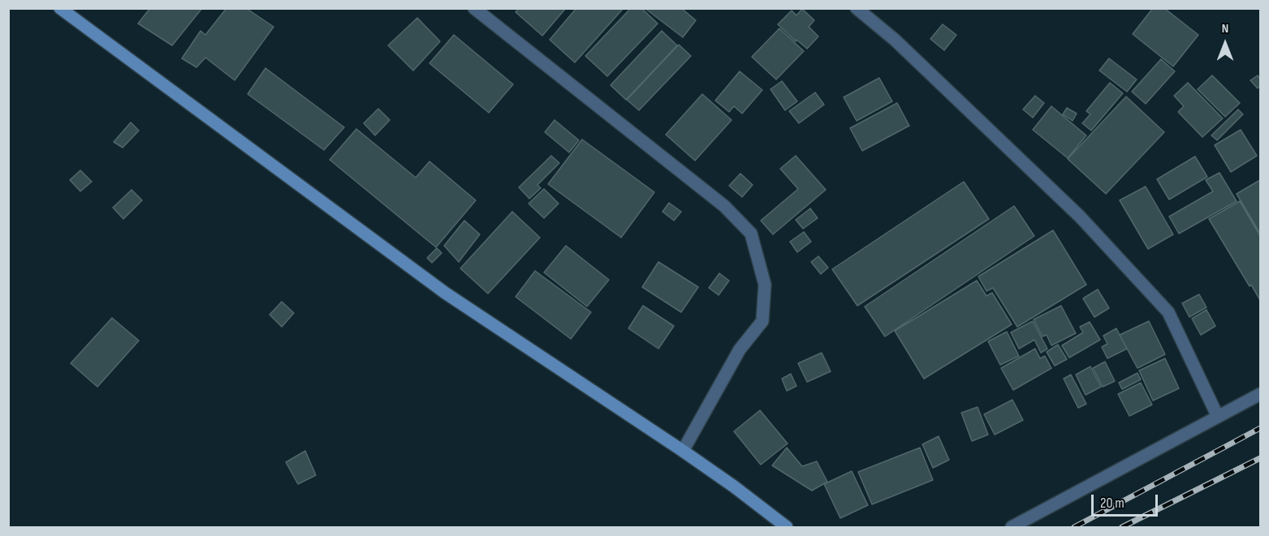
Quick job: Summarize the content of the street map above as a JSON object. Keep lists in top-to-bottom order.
{
  "scale_bar": "20 m",
  "north": "top"
}
